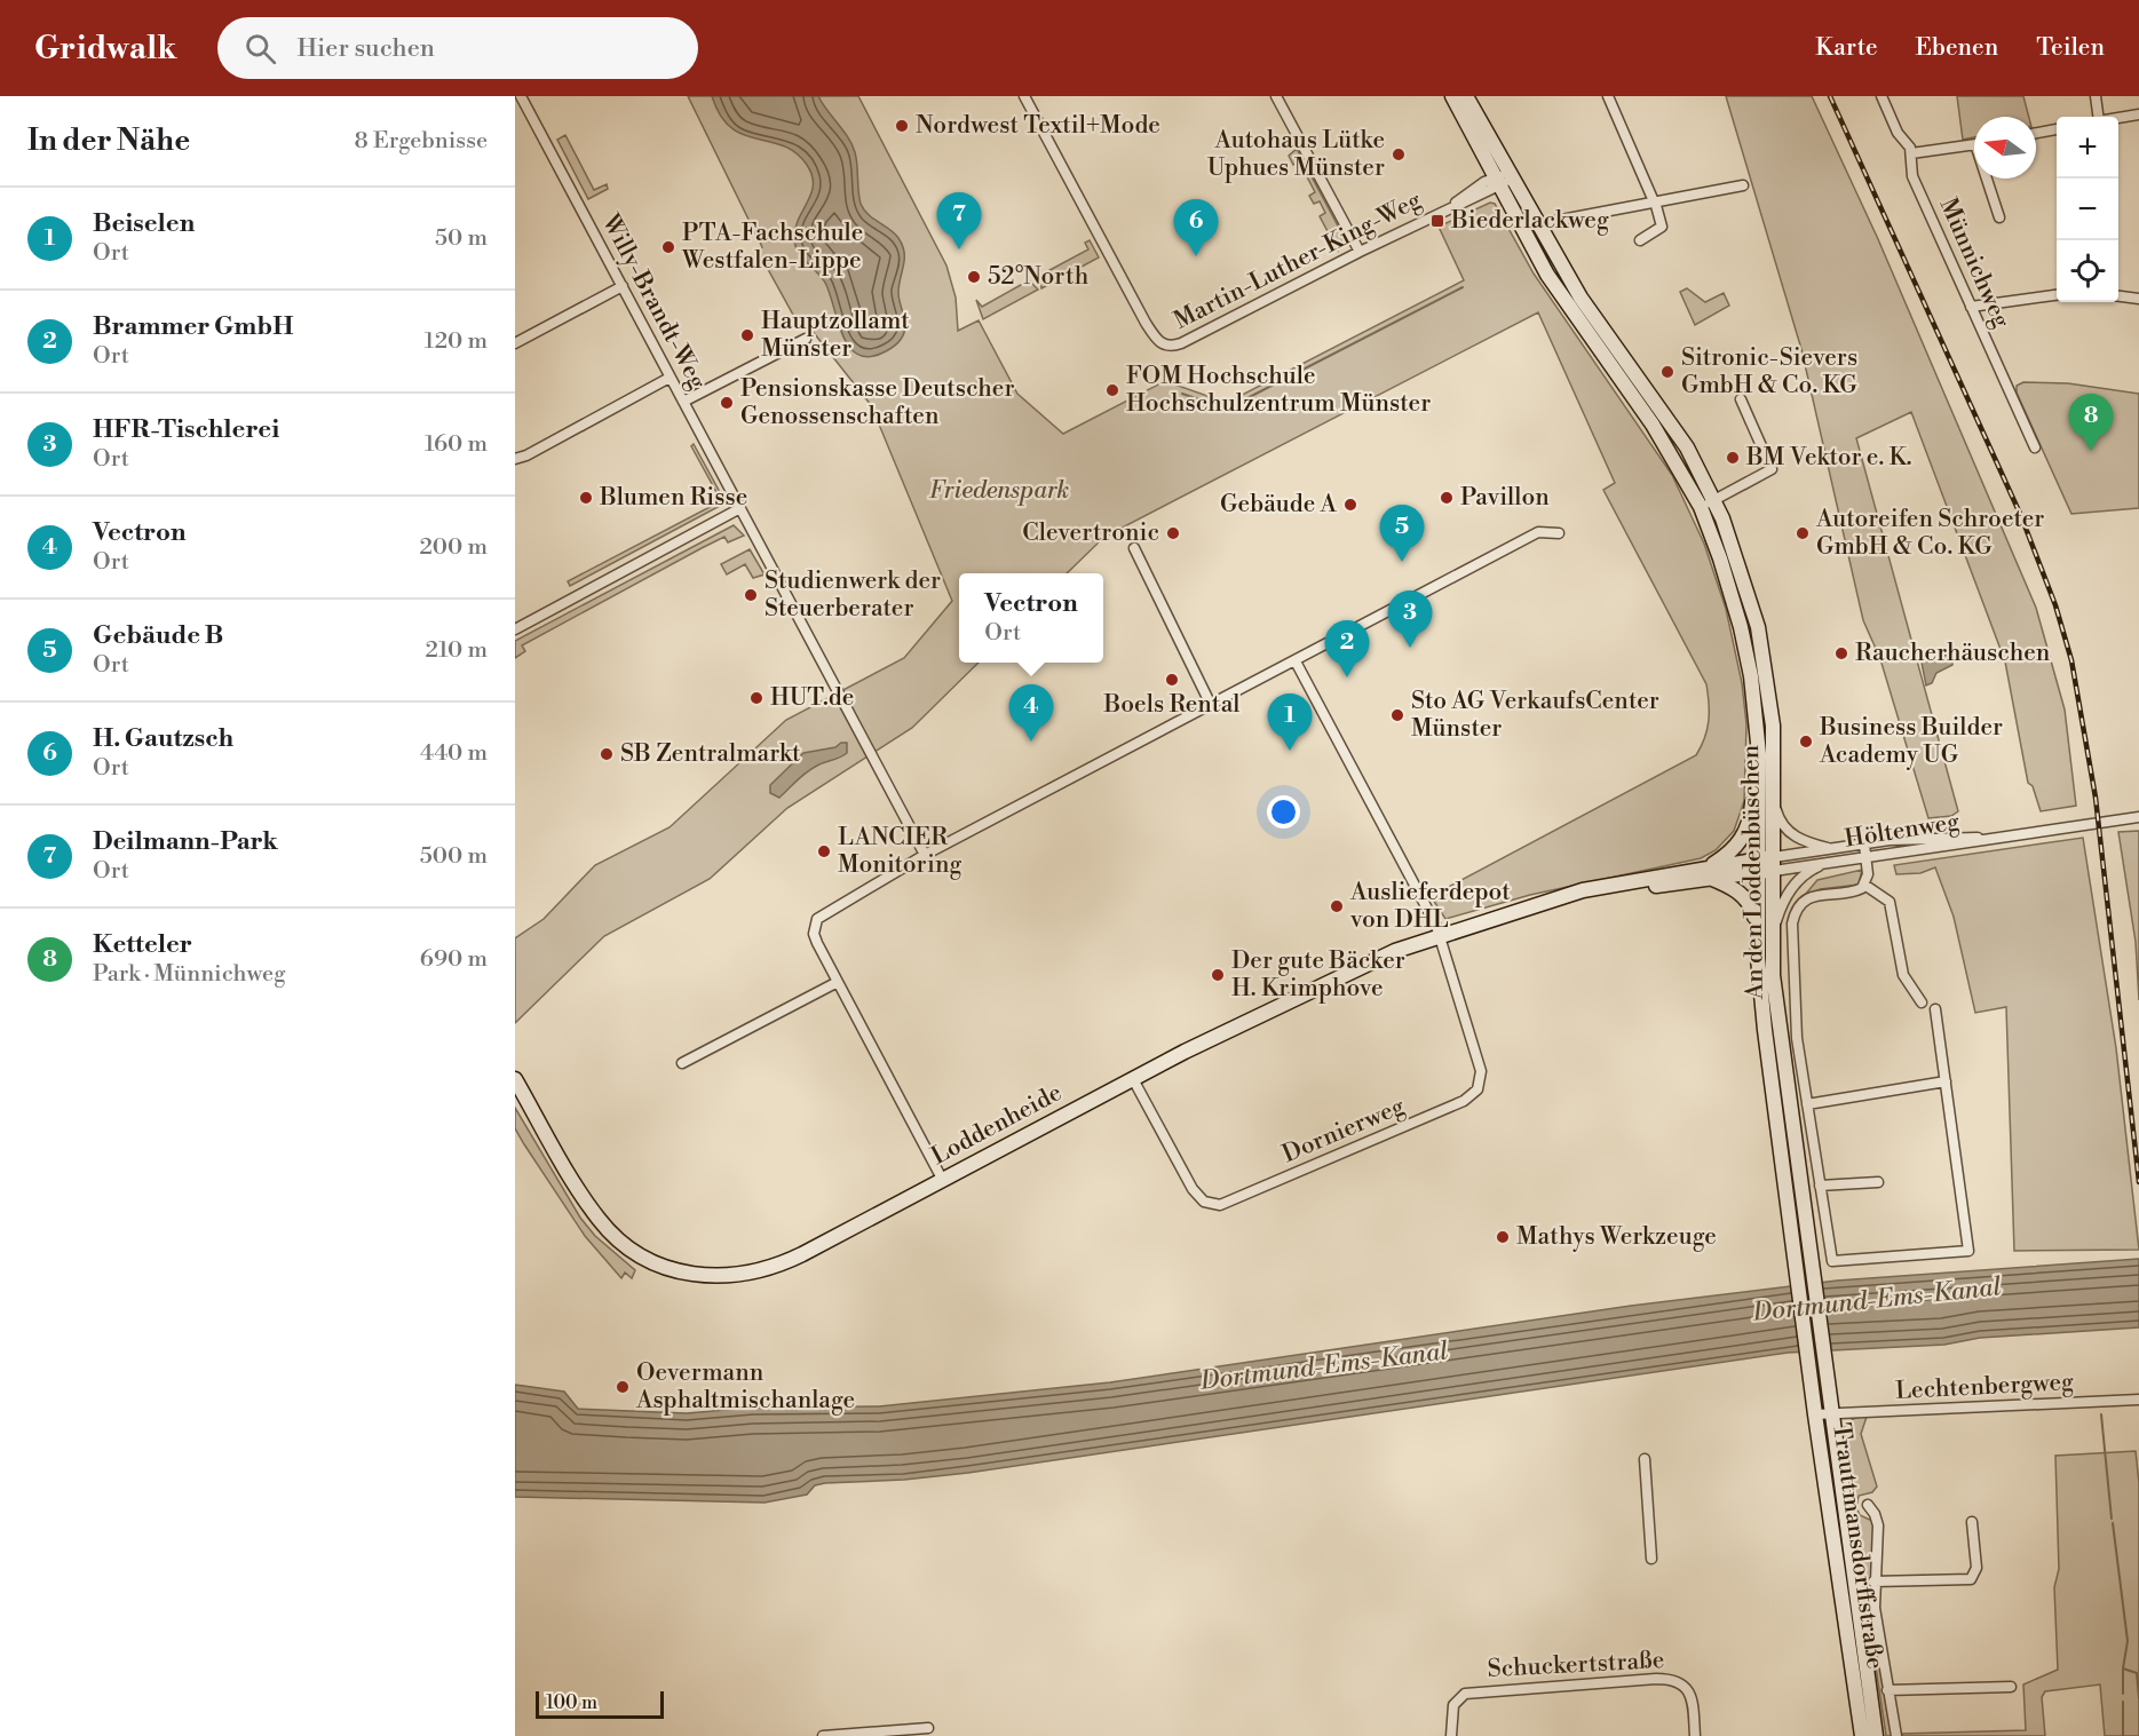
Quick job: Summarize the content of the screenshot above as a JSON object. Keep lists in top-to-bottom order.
{
  "streets": {
    "main road": ["An den Loddenbüschen", "Loddenheide", "Trauttmansdorffstraße"],
    "street": [
      "Martin-Luther-King-Weg",
      "Münnichweg",
      "Willy-Brandt-Weg",
      "Höltenweg",
      "Dornierweg",
      "Lechtenbergweg",
      "Schuckertstraße"
    ]
  },
  "crossings": [
    ["Martin-Luther-King-Weg", "An den Loddenbüschen"],
    ["Höltenweg", "An den Loddenbüschen"],
    ["Höltenweg", "Loddenheide"],
    ["An den Loddenbüschen", "Loddenheide"],
    ["An den Loddenbüschen", "Lechtenbergweg"],
    ["An den Loddenbüschen", "Trauttmansdorffstraße"],
    ["Loddenheide", "Dornierweg"],
    ["Lechtenbergweg", "Trauttmansdorffstraße"]
  ],
  "water": ["Dortmund-Ems-Kanal"],
  "parks": ["Friedenspark"],
  "places": {
    "other": [
      "Nordwest Textil+Mode",
      "Autohaus Lütke Uphues Münster",
      "PTA-Fachschule Westfalen-Lippe",
      "52°North",
      "Hauptzollamt Münster",
      "Sitronic-Sievers GmbH & Co. KG",
      "FOM Hochschule Hochschulzentrum Münster",
      "Pensionskasse Deutscher Genossenschaften",
      "BM Vektor e. K.",
      "Blumen Risse",
      "Pavillon",
      "Gebäude A",
      "Clevertronic",
      "Autoreifen Schroeter GmbH & Co. KG",
      "Studienwerk der Steuerberater",
      "Raucherhäuschen",
      "Boels Rental",
      "HUT.de",
      "Sto AG VerkaufsCenter Münster",
      "Business Builder Academy UG",
      "SB Zentralmarkt",
      "LANCIER Monitoring",
      "Auslieferdepot von DHL",
      "Der gute Bäcker H. Krimphove",
      "Mathys Werkzeuge",
      "Oevermann Asphaltmischanlage"
    ],
    "transit": ["Biederlackweg"]
  },
  "scale_bar": "100 m",
  "north": "left",
  "page": {
    "header": "Gridwalk",
    "search": "Hier suchen",
    "nav": ["Karte", "Ebenen", "Teilen"],
    "heading": ["In der Nähe", "8 Ergebnisse"],
    "map_buttons": ["+", "−"],
    "list": [
      {
        "mark": "1",
        "name": "Beiselen",
        "note": "Ort",
        "value": "50 m"
      },
      {
        "mark": "2",
        "name": "Brammer GmbH",
        "note": "Ort",
        "value": "120 m"
      },
      {
        "mark": "3",
        "name": "HFR-Tischlerei",
        "note": "Ort",
        "value": "160 m"
      },
      {
        "mark": "4",
        "name": "Vectron",
        "note": "Ort",
        "value": "200 m"
      },
      {
        "mark": "5",
        "name": "Gebäude B",
        "note": "Ort",
        "value": "210 m"
      },
      {
        "mark": "6",
        "name": "H. Gautzsch",
        "note": "Ort",
        "value": "440 m"
      },
      {
        "mark": "7",
        "name": "Deilmann-Park",
        "note": "Ort",
        "value": "500 m"
      },
      {
        "mark": "8",
        "name": "Ketteler",
        "note": "Park · Münnichweg",
        "value": "690 m"
      }
    ],
    "pins": [
      "7",
      "6",
      "8",
      "5",
      "3",
      "2",
      "4",
      "1"
    ],
    "popup": ["Vectron", "Ort"],
    "scale": "100 m"
  }
}
